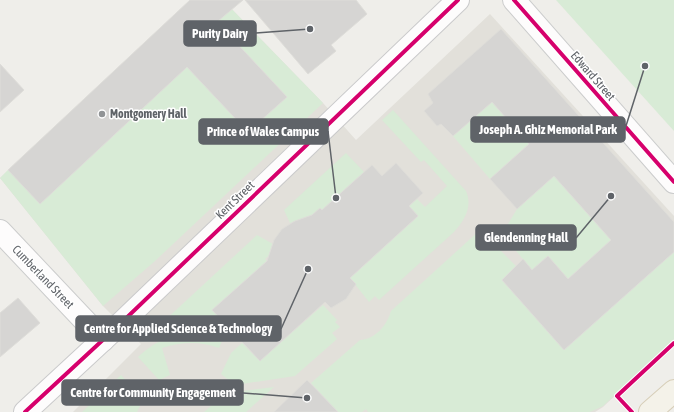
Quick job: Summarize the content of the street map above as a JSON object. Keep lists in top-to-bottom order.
{
  "streets": {
    "street": ["Edward Street", "Kent Street", "Cumberland Street"]
  },
  "crossings": [
    ["Kent Street", "Cumberland Street"]
  ],
  "places": [
    "Purity Dairy",
    "Joseph A. Ghiz Memorial Park",
    "Montgomery Hall",
    "Glendenning Hall",
    "Prince of Wales Campus",
    "Centre for Applied Science & Technology",
    "Centre for Community Engagement"
  ]
}
